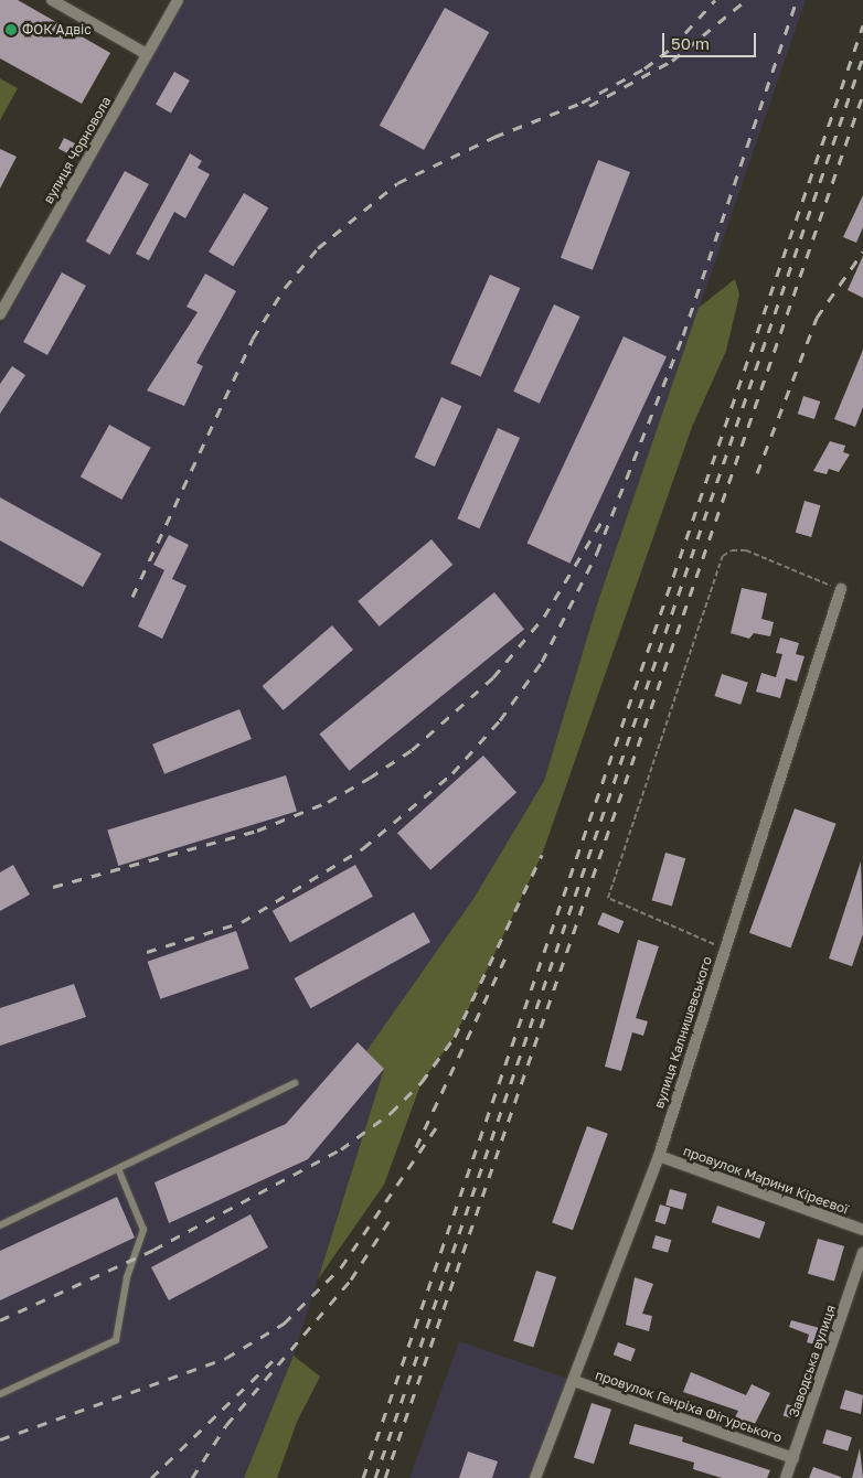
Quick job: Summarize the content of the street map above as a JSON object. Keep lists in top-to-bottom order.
{
  "streets": {
    "street": [
      "вулиця Чорновола",
      "вулиця Калнишевського",
      "провулок Марини Кіреєвої",
      "Заводська вулиця",
      "провулок Генріха Фігурського"
    ]
  },
  "crossings": [
    ["вулиця Калнишевського", "провулок Марини Кіреєвої"],
    ["вулиця Калнишевського", "провулок Генріха Фігурського"],
    ["Заводська вулиця", "провулок Генріха Фігурського"]
  ],
  "places": ["ФОК Адвіс"],
  "scale_bar": "50 m"
}
